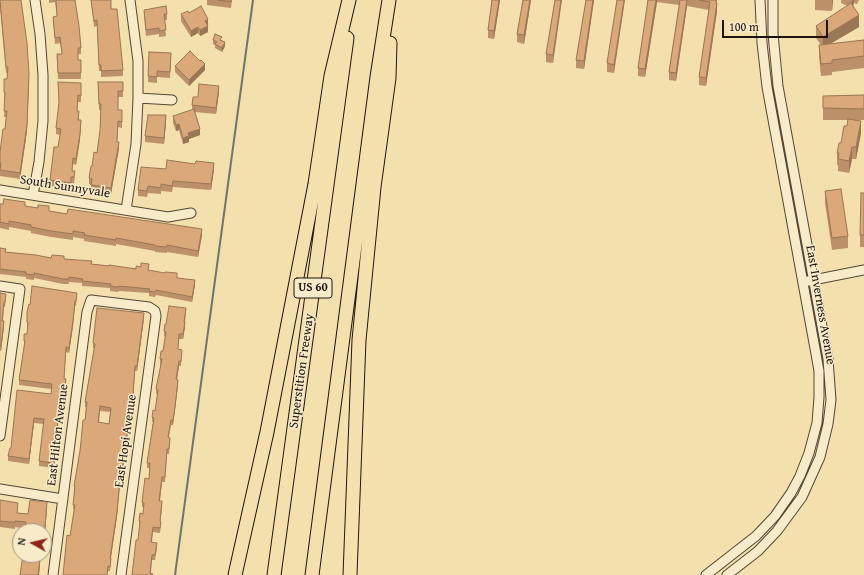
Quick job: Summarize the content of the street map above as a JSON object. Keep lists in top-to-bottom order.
{
  "streets": {
    "highway": ["US 60", "Superstition Freeway"],
    "street": [
      "South Sunnyvale",
      "East Inverness Avenue",
      "East Hilton Avenue",
      "East Hopi Avenue"
    ]
  },
  "crossings": [
    ["East Hilton Avenue", "East Hopi Avenue"]
  ],
  "scale_bar": "100 m",
  "north": "left"
}
